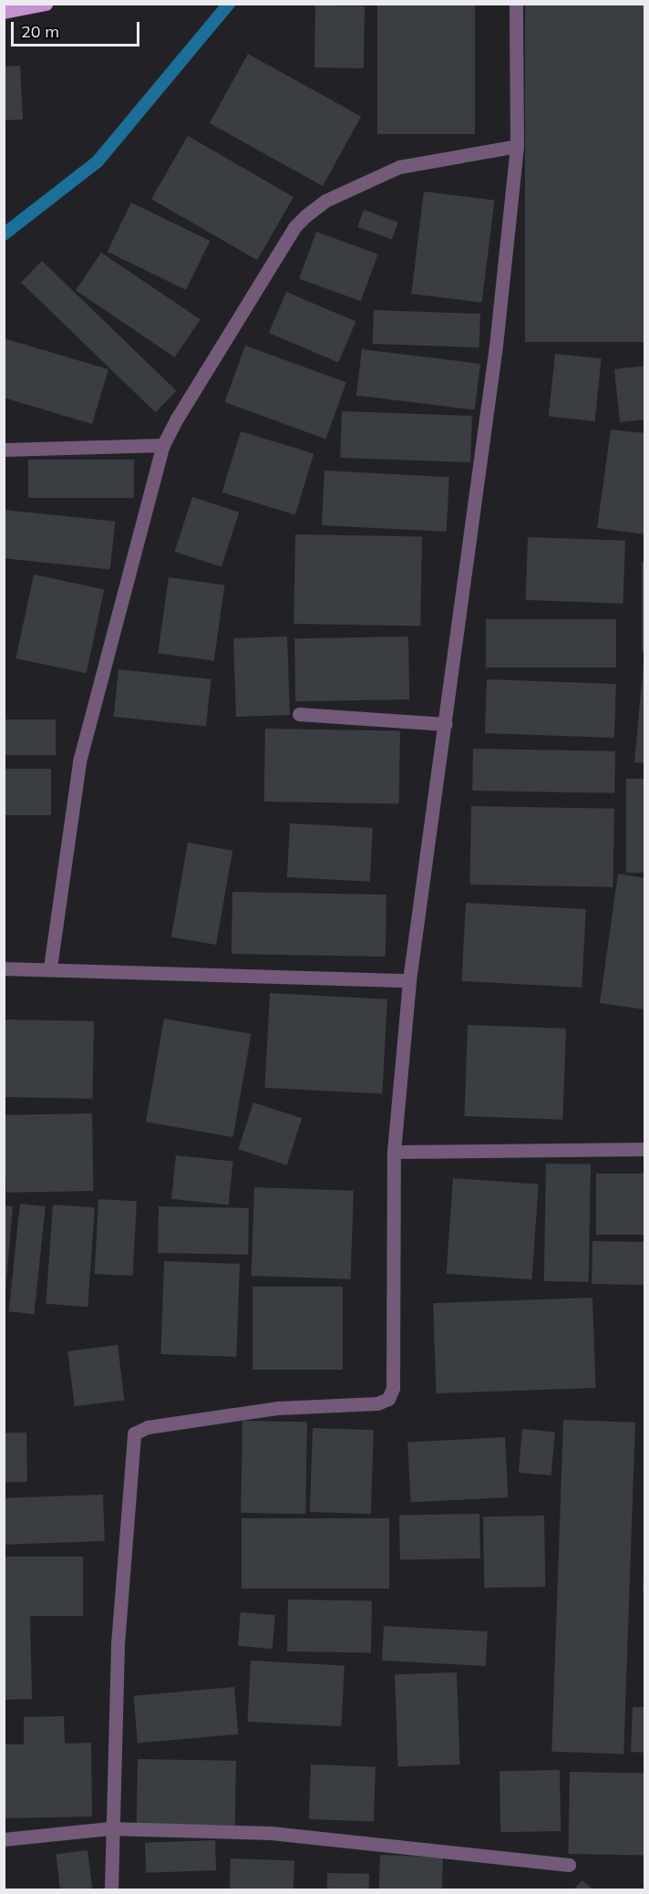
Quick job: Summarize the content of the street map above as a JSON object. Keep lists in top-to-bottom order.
{
  "scale_bar": "20 m"
}
